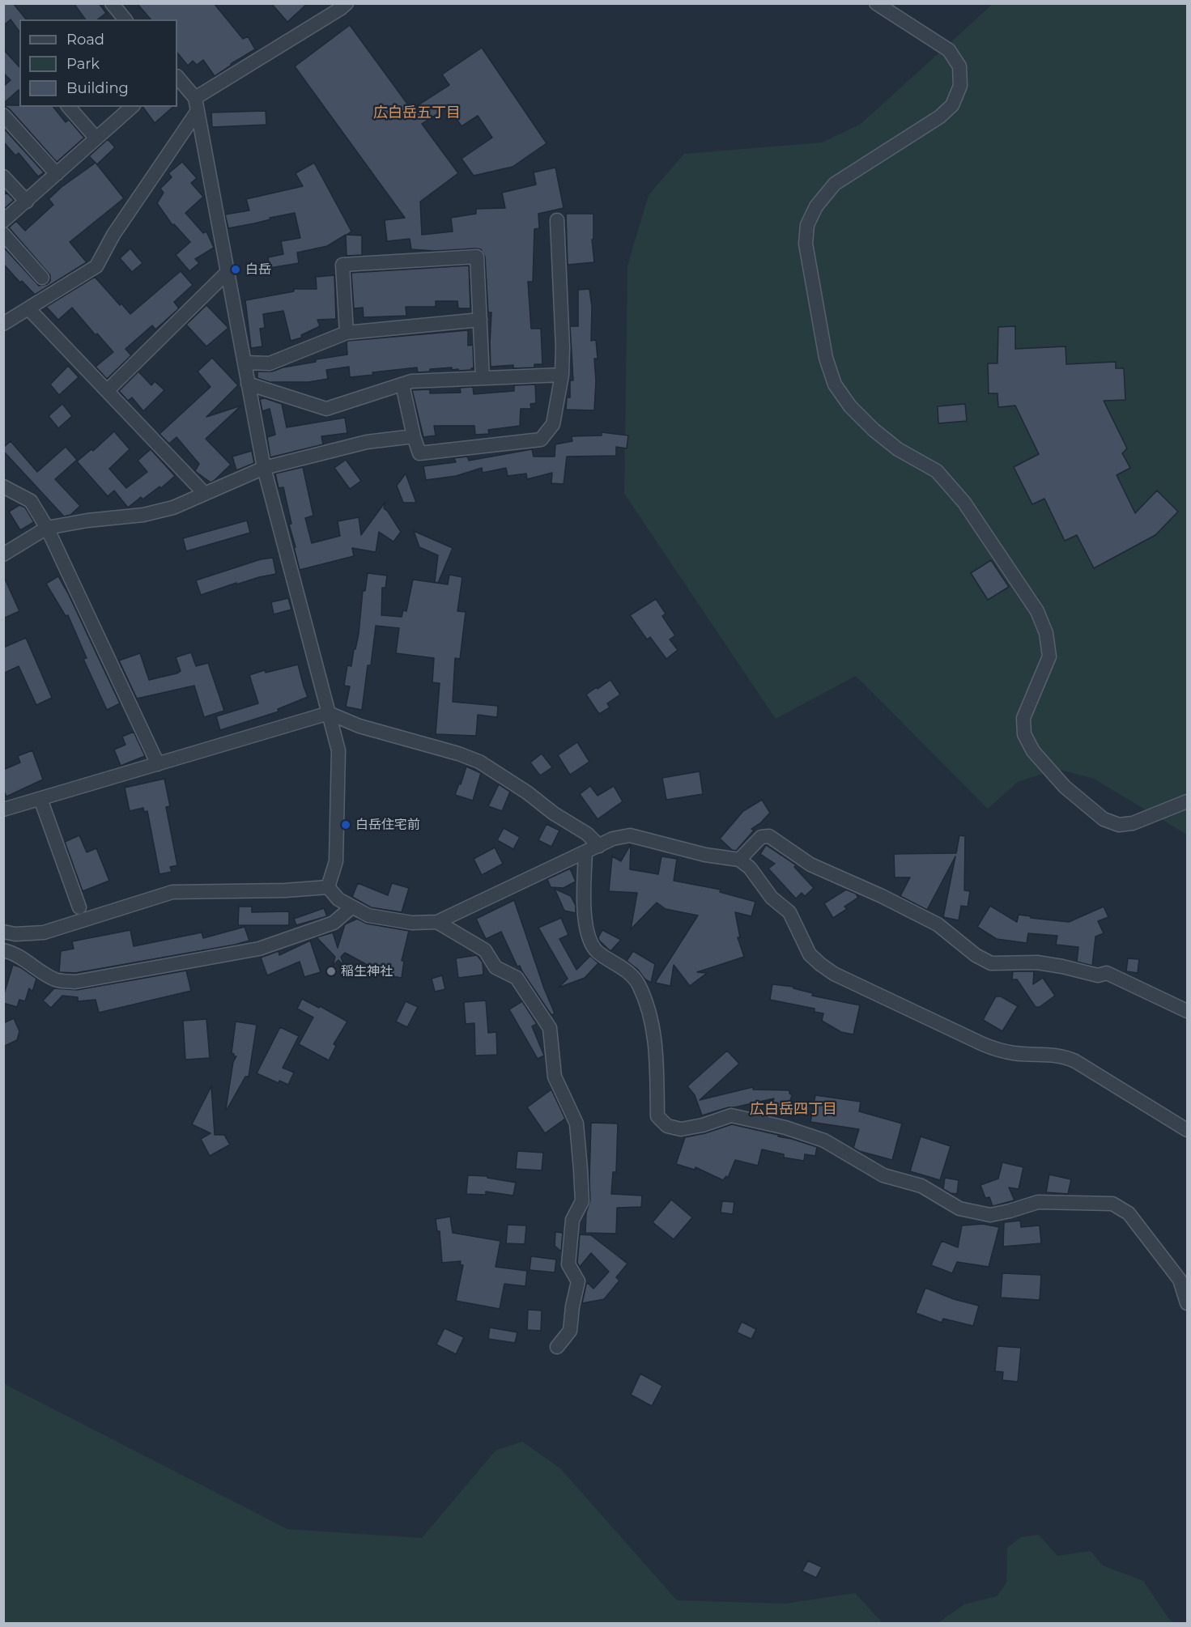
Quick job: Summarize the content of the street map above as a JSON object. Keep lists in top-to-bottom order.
{
  "districts": ["広白岳五丁目", "広白岳四丁目"],
  "places": ["白岳", "白岳住宅前", "稲生神社"],
  "legend": ["Road", "Park", "Building"]
}
